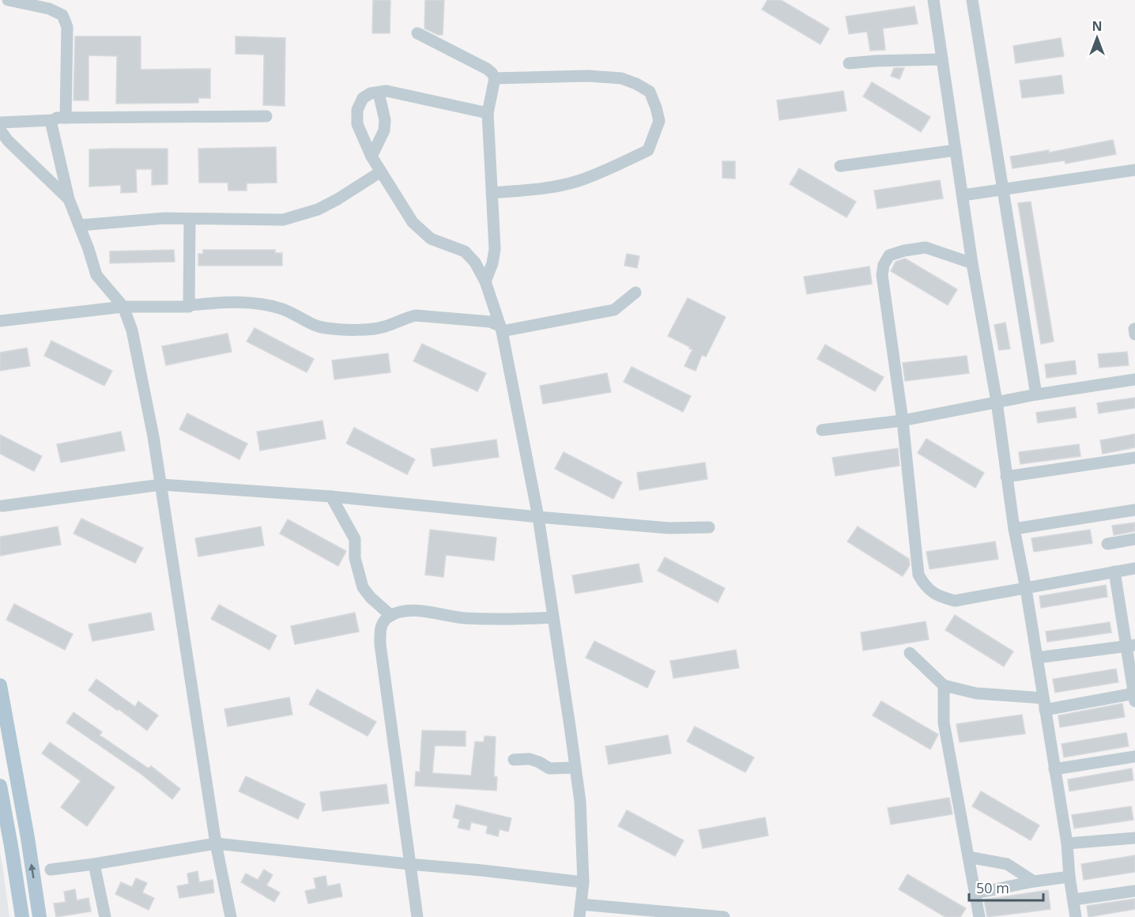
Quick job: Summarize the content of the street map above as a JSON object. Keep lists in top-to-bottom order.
{
  "scale_bar": "50 m",
  "north": "top"
}
